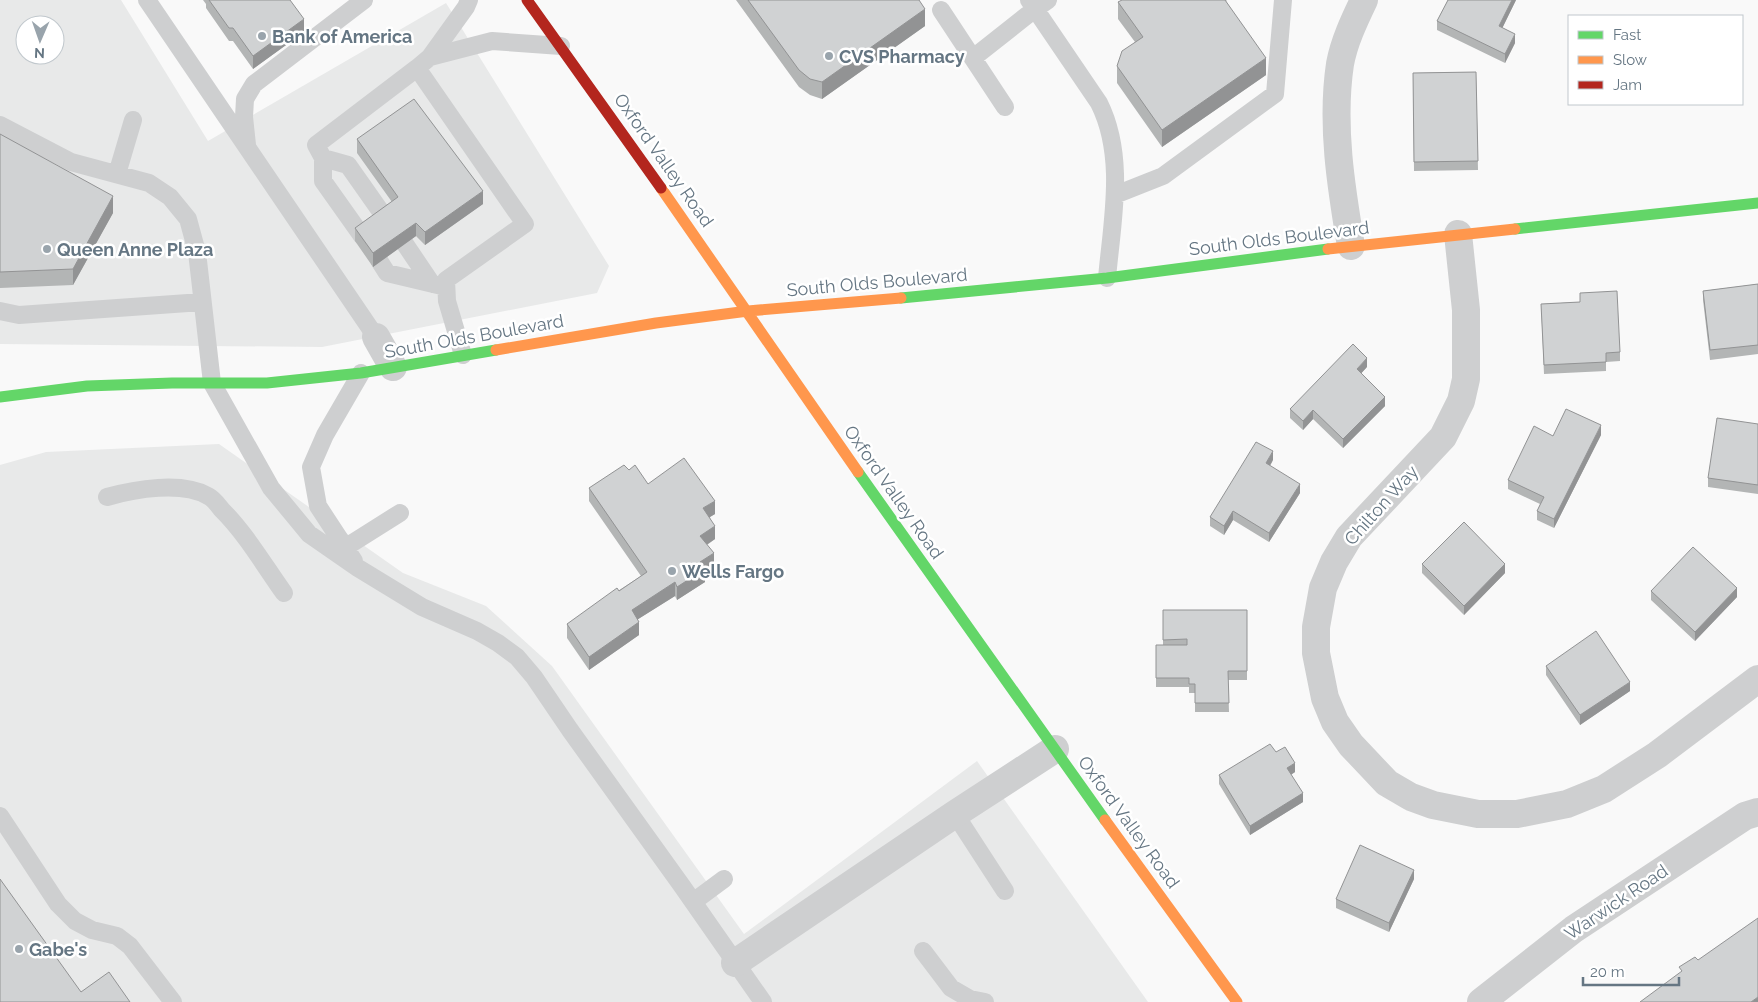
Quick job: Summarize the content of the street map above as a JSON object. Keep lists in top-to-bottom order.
{
  "streets": {
    "street": [
      "Oxford Valley Road",
      "South Olds Boulevard",
      "Chilton Way",
      "Warwick Road"
    ]
  },
  "crossings": [
    ["Oxford Valley Road", "South Olds Boulevard"],
    ["South Olds Boulevard", "Chilton Way"]
  ],
  "places": [
    "Bank of America",
    "CVS Pharmacy",
    "Queen Anne Plaza",
    "Wells Fargo",
    "Gabe's"
  ],
  "legend": ["Fast", "Slow", "Jam"],
  "scale_bar": "20 m",
  "north": "bottom"
}
